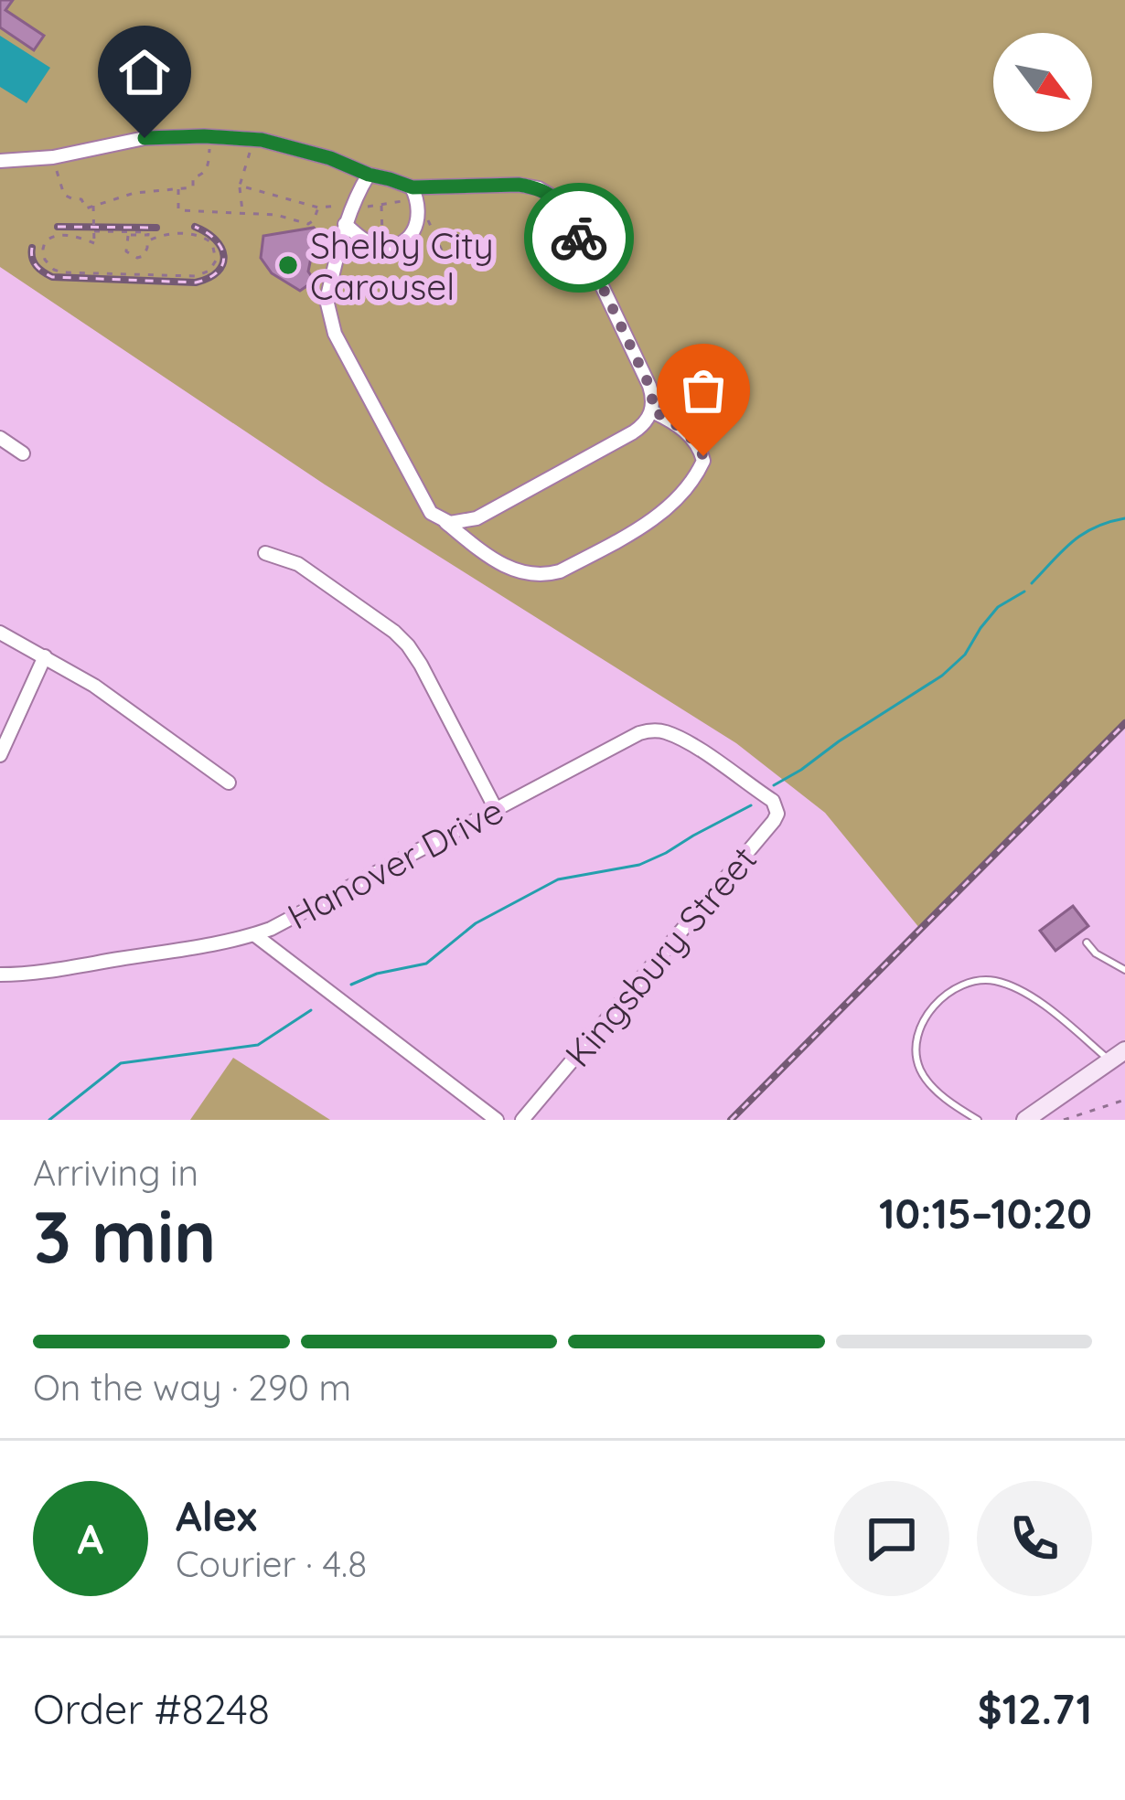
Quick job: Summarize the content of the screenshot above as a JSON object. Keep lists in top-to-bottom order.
{
  "streets": {
    "street": ["Hanover Drive", "Kingsbury Street"]
  },
  "crossings": [
    ["Hanover Drive", "Kingsbury Street"]
  ],
  "places": ["Shelby City Carousel"],
  "north": "bottom right",
  "page": {
    "heading": ["3 min", "Arriving in", "10:15–10:20"],
    "panel": [
      "Alex",
      "Courier · 4.8",
      "Order #8248",
      "$12.71"
    ],
    "bar": "On the way · 290 m",
    "round": "A"
  }
}
